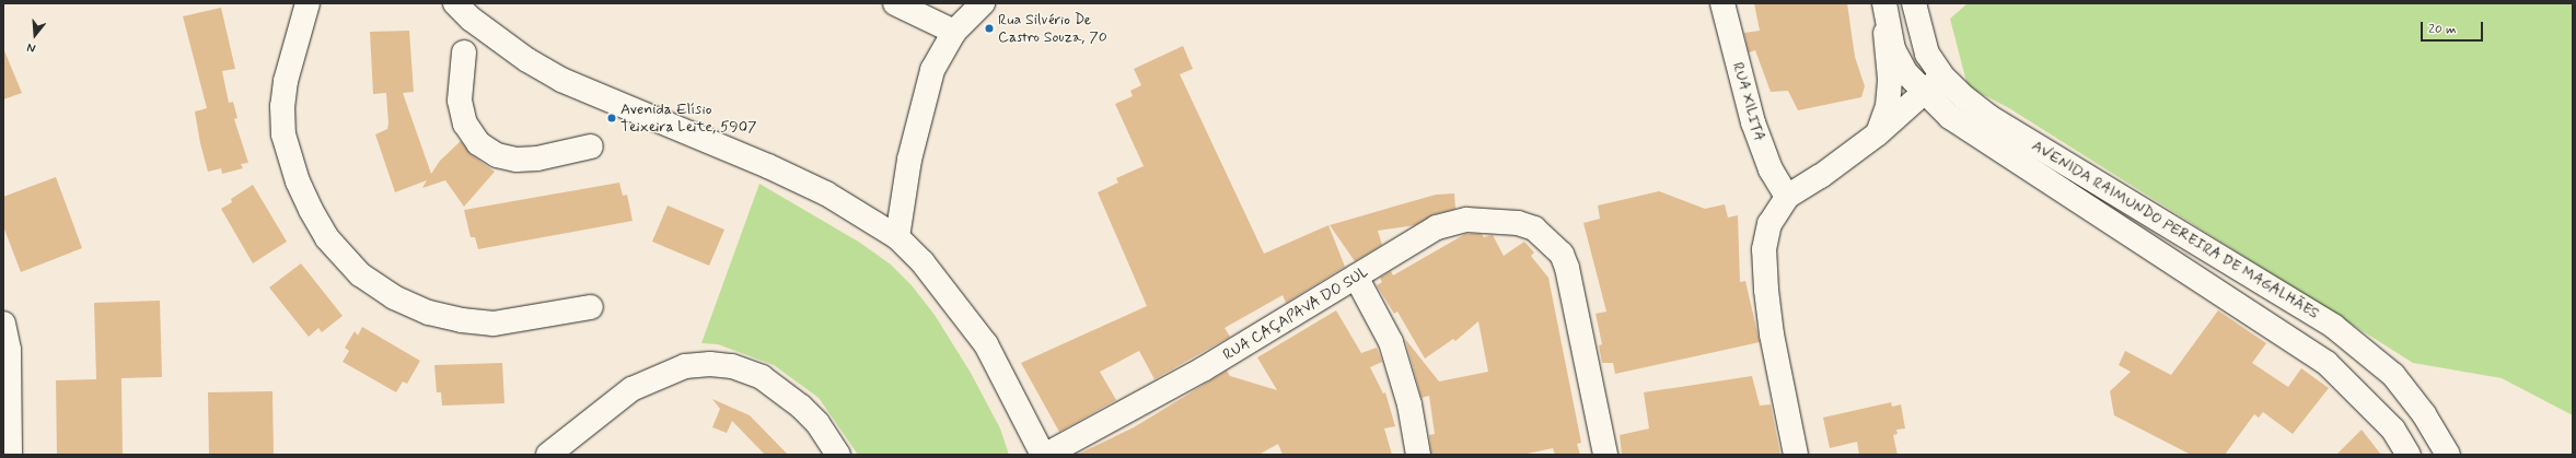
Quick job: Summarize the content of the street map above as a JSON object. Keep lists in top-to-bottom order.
{
  "streets": {
    "street": ["RUA XILITA", "AVENIDA RAIMUNDO PEREIRA DE MAGALHÃES", "RUA CAÇAPAVA DO SUL"]
  },
  "places": ["Rua Silvério De Castro Souza, 70", "Avenida Elísio Teixeira Leite, 5907"],
  "scale_bar": "20 m",
  "north": "bottom"
}
